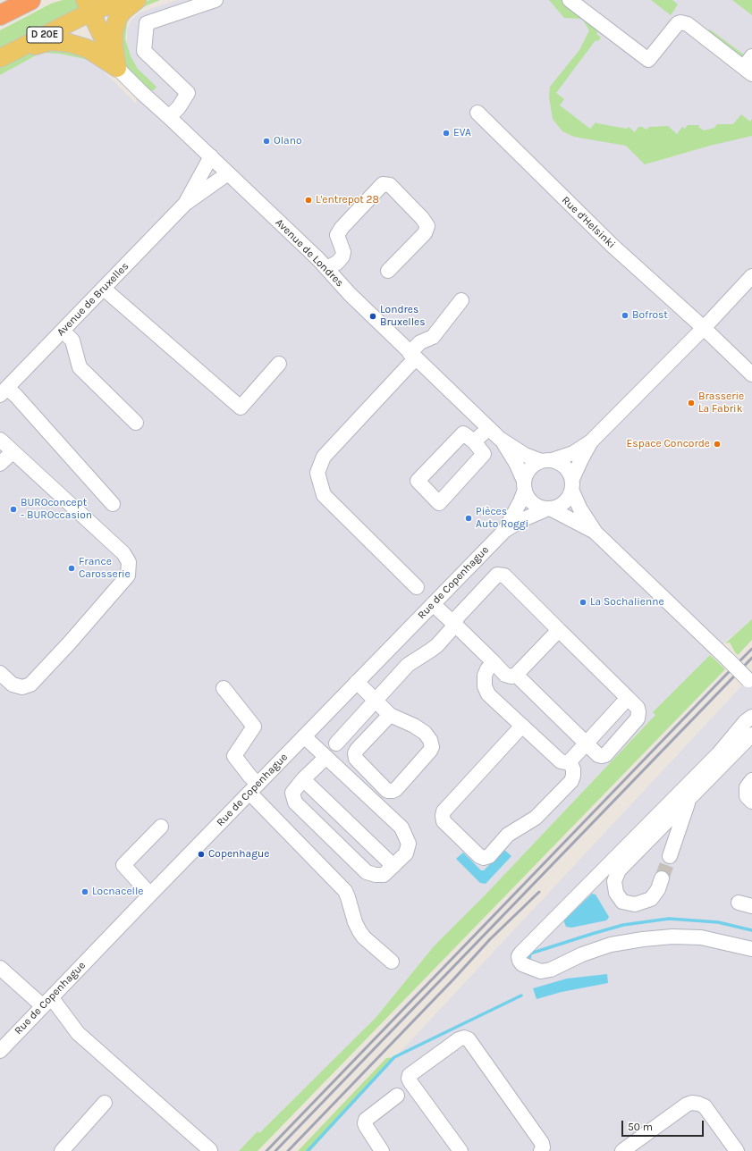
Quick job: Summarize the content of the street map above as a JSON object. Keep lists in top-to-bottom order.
{
  "streets": {
    "main road": ["D 20E"],
    "street": [
      "Rue d'Helsinki",
      "Avenue de Londres",
      "Avenue de Bruxelles",
      "Rue de Copenhague"
    ]
  },
  "crossings": [
    ["Avenue de Londres", "Avenue de Bruxelles"],
    ["Avenue de Londres", "Rue de Copenhague"]
  ],
  "places": [
    "EVA",
    "Olano",
    "L'entrepot 28",
    "Bofrost",
    "Londres Bruxelles",
    "Brasserie La Fabrik",
    "Espace Concorde",
    "BUROconcept - BUROccasion",
    "Pièces Auto Roggi",
    "France Carosserie",
    "La Sochalienne",
    "Copenhague",
    "Locnacelle"
  ],
  "scale_bar": "50 m"
}
